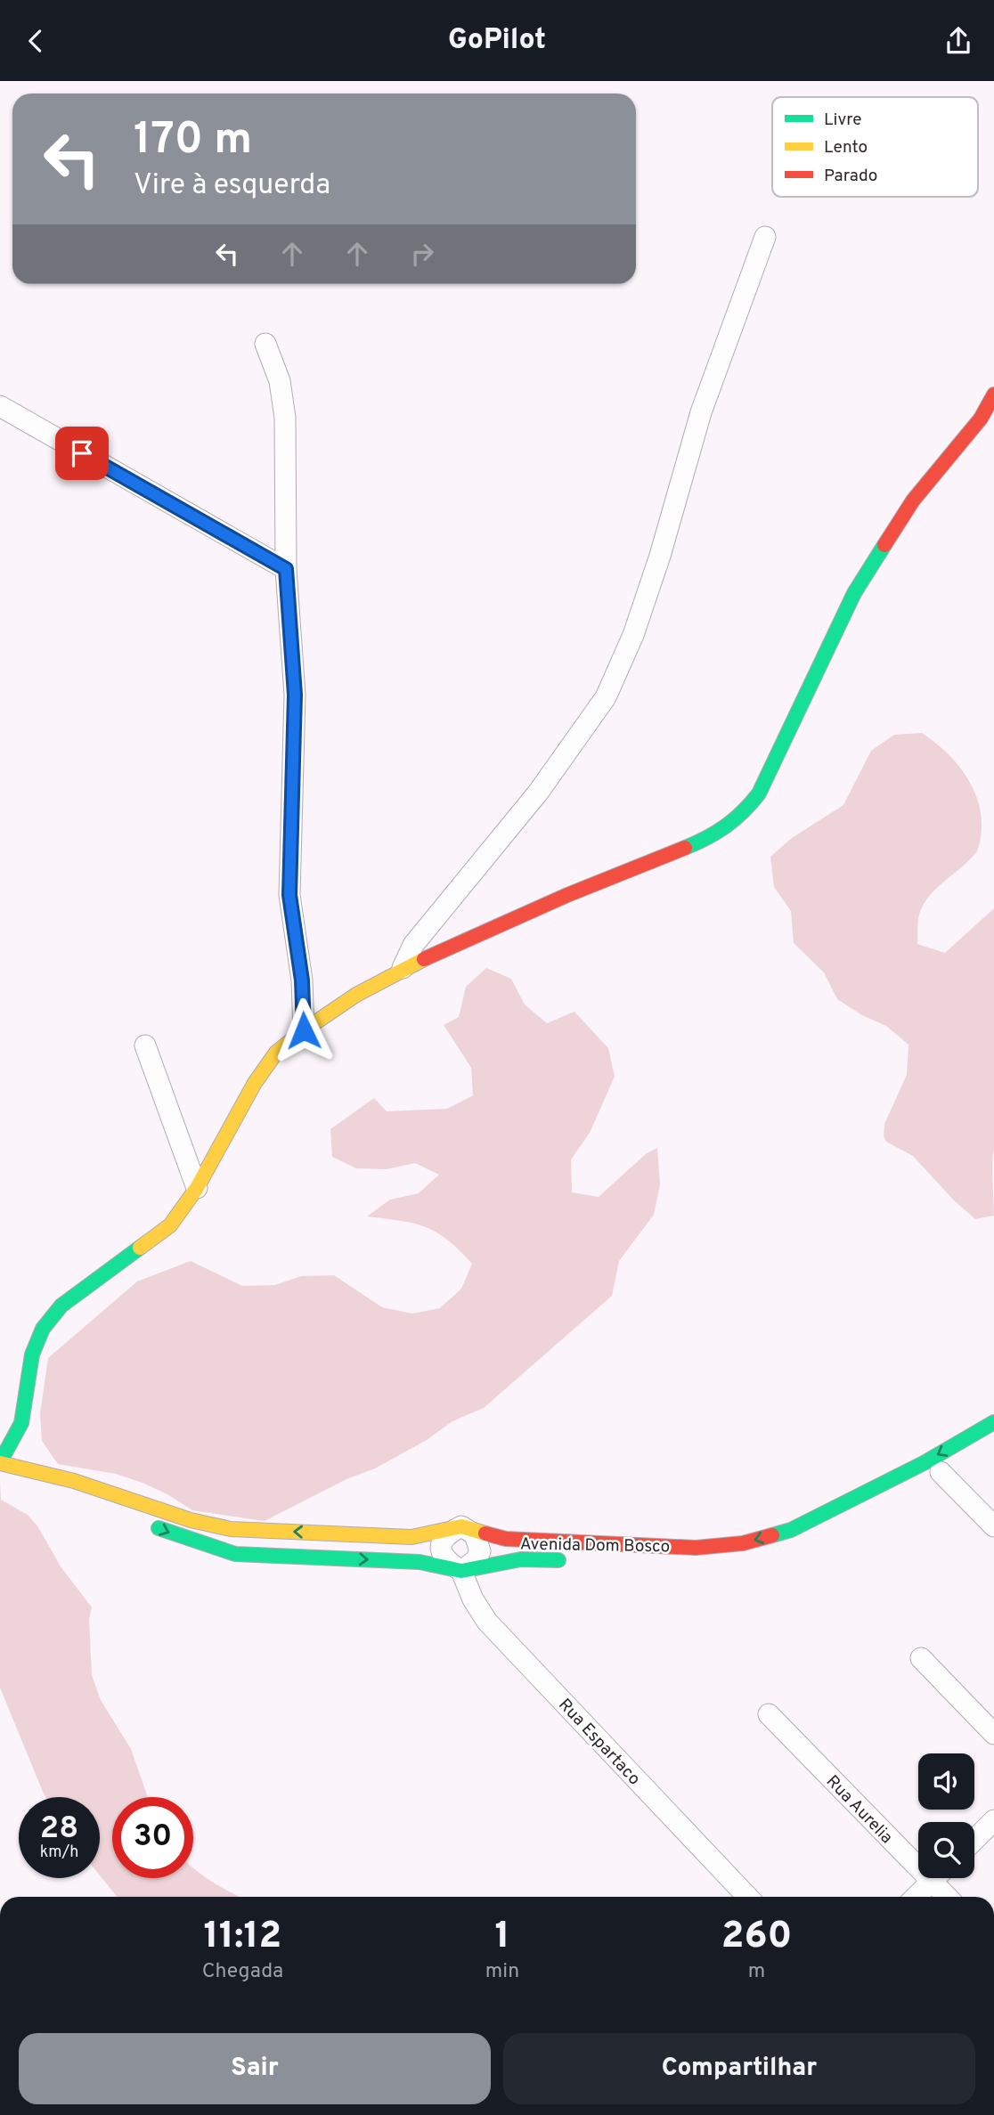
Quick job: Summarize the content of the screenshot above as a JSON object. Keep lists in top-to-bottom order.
{
  "streets": {
    "street": ["Avenida Dom Bosco", "Rua Espartaco", "Rua Aurelia"]
  },
  "crossings": [
    ["Avenida Dom Bosco", "Rua Espartaco"]
  ],
  "legend": ["Livre", "Lento", "Parado"],
  "page": {
    "header": "GoPilot",
    "turn": ["170 m", "Vire à esquerda"],
    "speed": "28 km/h",
    "limit": "30",
    "eta": [
      "11:12",
      "Chegada",
      "1",
      "min",
      "260",
      "m"
    ],
    "buttons": ["Sair", "Compartilhar"]
  }
}
